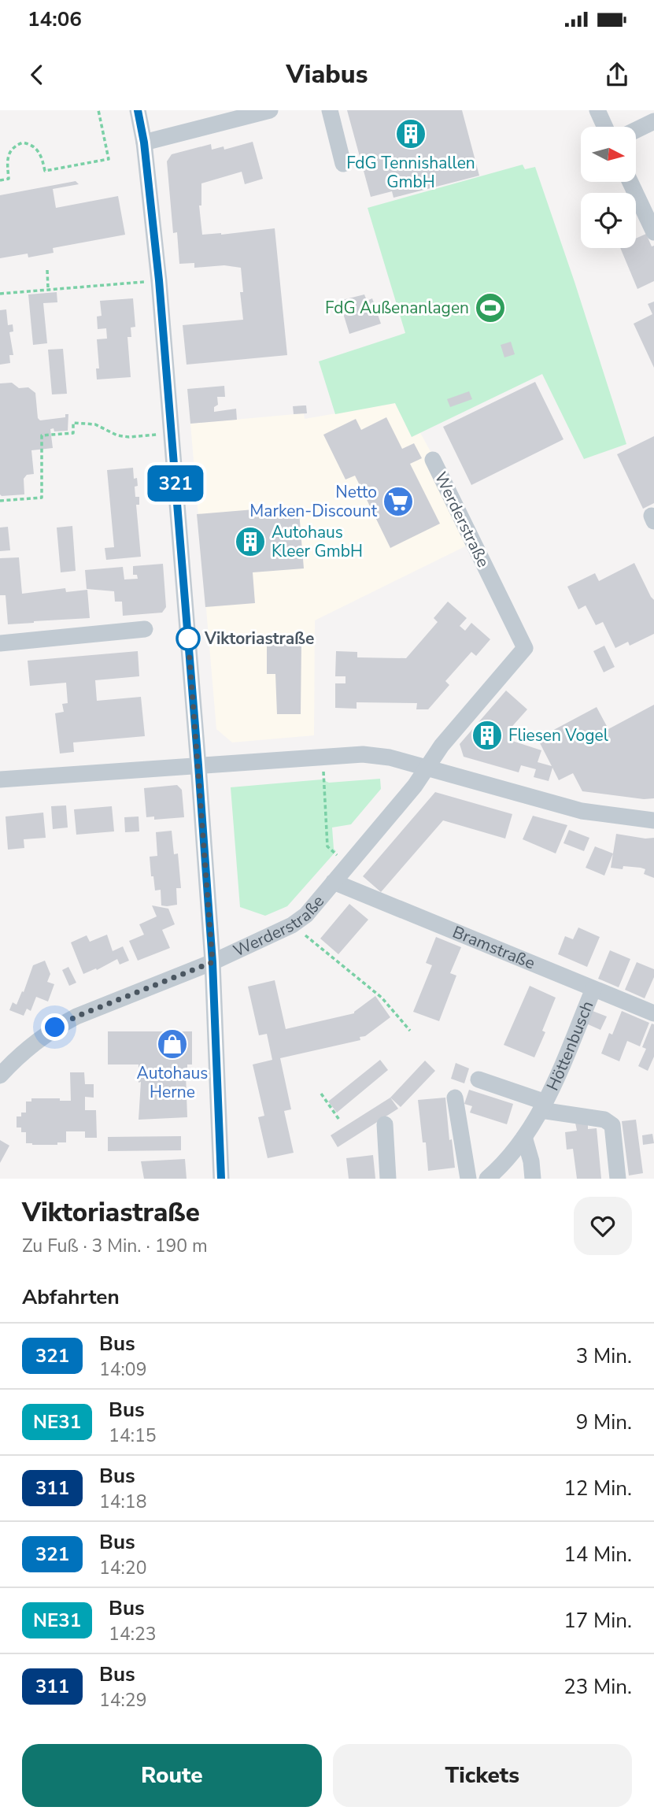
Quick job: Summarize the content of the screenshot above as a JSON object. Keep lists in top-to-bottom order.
{
  "streets": {
    "street": ["Werderstraße", "Bramstraße", "Höttenbusch"]
  },
  "crossings": [
    ["Werderstraße", "Bramstraße"],
    ["Bramstraße", "Höttenbusch"]
  ],
  "places": {
    "building": ["FdG Tennishallen GmbH", "Autohaus Kleer GmbH", "Fliesen Vogel"],
    "sports": ["FdG Außenanlagen"],
    "supermarket": ["Netto Marken-Discount"],
    "other": ["Viktoriastraße"],
    "shop": ["Autohaus Herne"]
  },
  "lines": ["bus line 321"],
  "north": "right",
  "page": {
    "status": "14:06",
    "header": "Viabus",
    "on_map": "321",
    "heading": [
      ["Viktoriastraße", "Zu Fuß · 3 Min. · 190 m"],
      "Abfahrten"
    ],
    "list": [
      {
        "mark": "321",
        "name": "Bus",
        "note": "14:09",
        "value": "3 Min."
      },
      {
        "mark": "NE31",
        "name": "Bus",
        "note": "14:15",
        "value": "9 Min."
      },
      {
        "mark": "311",
        "name": "Bus",
        "note": "14:18",
        "value": "12 Min."
      },
      {
        "mark": "321",
        "name": "Bus",
        "note": "14:20",
        "value": "14 Min."
      },
      {
        "mark": "NE31",
        "name": "Bus",
        "note": "14:23",
        "value": "17 Min."
      },
      {
        "mark": "311",
        "name": "Bus",
        "note": "14:29",
        "value": "23 Min."
      }
    ],
    "buttons": ["Route", "Tickets"]
  }
}
